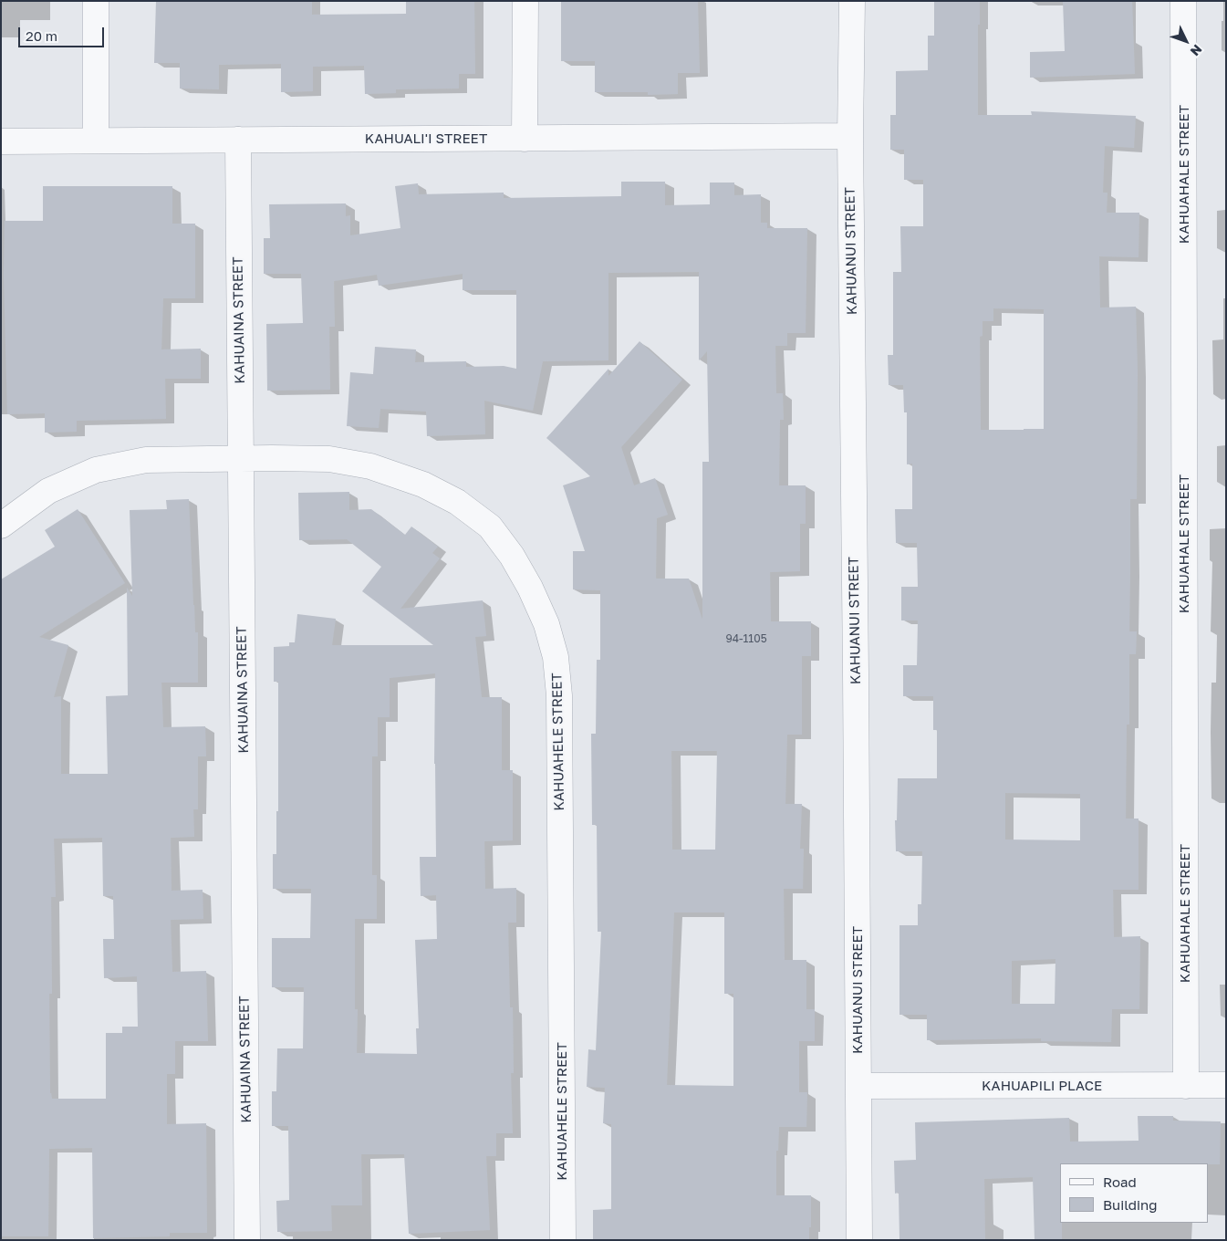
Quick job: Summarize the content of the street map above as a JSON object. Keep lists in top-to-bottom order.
{
  "streets": {
    "street": [
      "KAHUALI'I STREET",
      "KAHUAHALE STREET",
      "KAHUANUI STREET",
      "KAHUAINA STREET",
      "KAHUAHELE STREET",
      "KAHUAPILI PLACE"
    ]
  },
  "crossings": [
    ["KAHUALI'I STREET", "KAHUANUI STREET"],
    ["KAHUALI'I STREET", "KAHUAINA STREET"],
    ["KAHUAHALE STREET", "KAHUAPILI PLACE"],
    ["KAHUANUI STREET", "KAHUAPILI PLACE"],
    ["KAHUAINA STREET", "KAHUAHELE STREET"]
  ],
  "house_numbers": ["94-1105"],
  "legend": ["Road", "Building"],
  "scale_bar": "20 m",
  "north": "bottom right"
}
